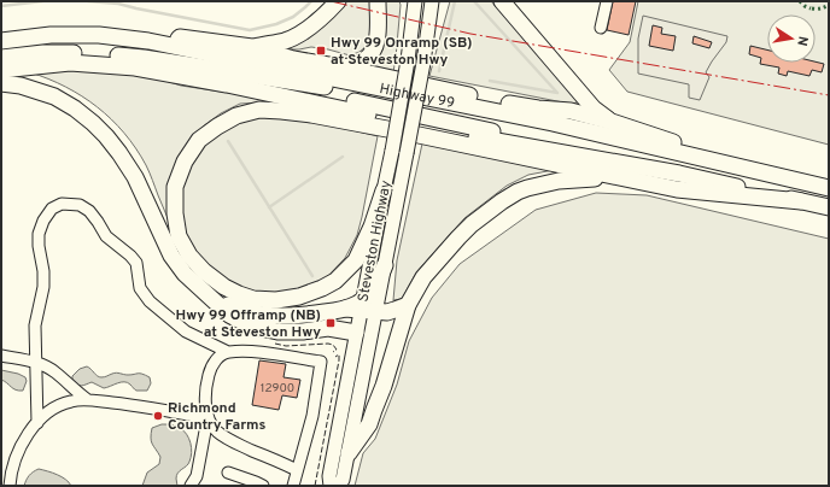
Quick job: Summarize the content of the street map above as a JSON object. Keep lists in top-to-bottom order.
{
  "streets": {
    "highway": ["Highway 99"],
    "main road": ["Steveston Highway"]
  },
  "places": {
    "transit": ["Hwy 99 Onramp (SB) at Steveston Hwy", "Hwy 99 Offramp (NB) at Steveston Hwy"],
    "other": ["Richmond Country Farms"]
  },
  "house_numbers": ["12900"],
  "north": "right"
}
